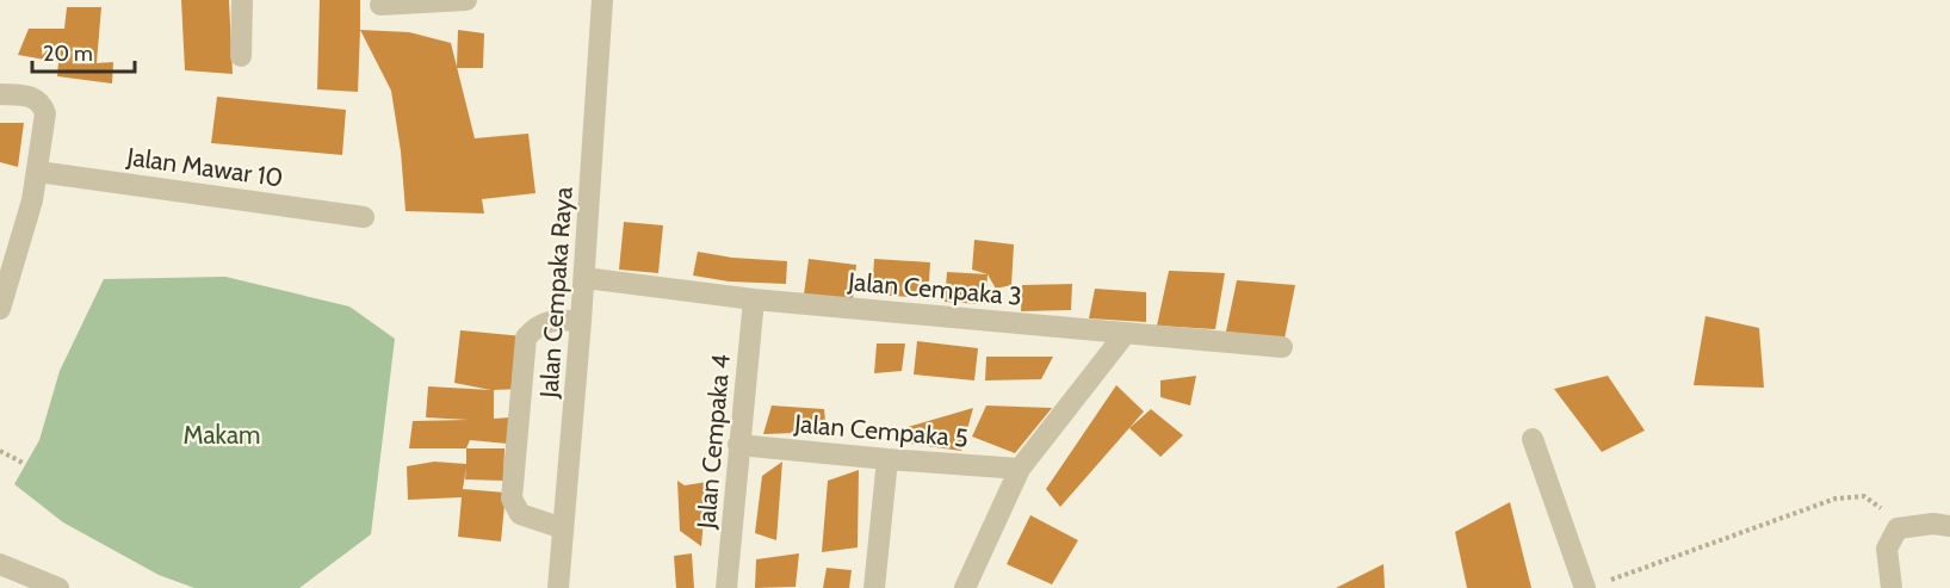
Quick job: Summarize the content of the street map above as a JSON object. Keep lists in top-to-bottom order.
{
  "streets": {
    "street": [
      "Jalan Mawar 10",
      "Jalan Cempaka 3",
      "Jalan Cempaka Raya",
      "Jalan Cempaka 5",
      "Jalan Cempaka 4"
    ]
  },
  "crossings": [
    ["Jalan Cempaka 3", "Jalan Cempaka Raya"],
    ["Jalan Cempaka 3", "Jalan Cempaka 4"],
    ["Jalan Cempaka 5", "Jalan Cempaka 4"]
  ],
  "parks": ["Makam"],
  "scale_bar": "20 m"
}
